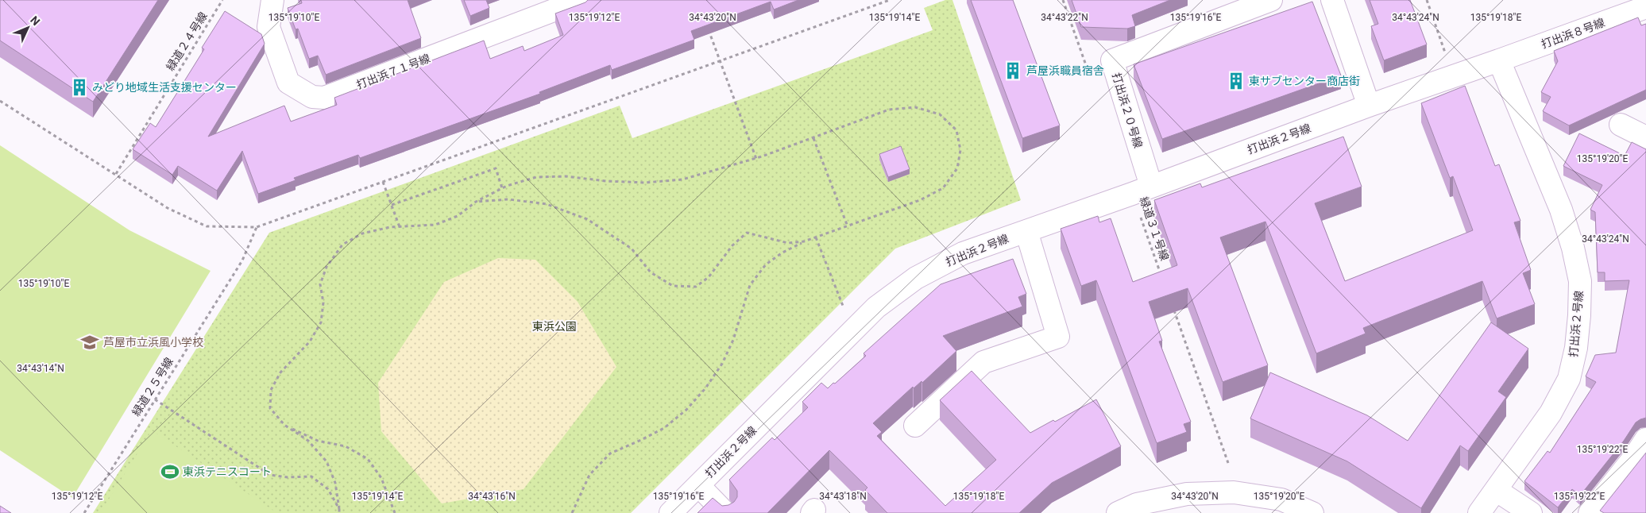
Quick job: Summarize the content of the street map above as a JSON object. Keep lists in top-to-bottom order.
{
  "streets": {
    "street": [
      "打出浜８号線",
      "打出浜７１号線",
      "打出浜２０号線",
      "打出浜２号線"
    ],
    "path": ["緑道２４号線", "緑道３１号線", "緑道２５号線"]
  },
  "crossings": [
    ["打出浜８号線", "打出浜２号線"],
    ["打出浜２０号線", "打出浜２号線"],
    ["打出浜２０号線", "緑道３１号線"],
    ["打出浜２号線", "緑道３１号線"]
  ],
  "parks": ["東浜公園"],
  "places": {
    "building": ["芦屋浜職員宿舎", "東サブセンター商店街", "みどり地域生活支援センター"],
    "school or university": ["芦屋市立浜風小学校"],
    "sports": ["東浜テニスコート"]
  },
  "north": "top right",
  "coordinates": [
    "135°19'10\"E",
    "135°19'12\"E",
    "135°19'14\"E",
    "135°19'16\"E",
    "135°19'18\"E",
    "34°43'20\"N",
    "34°43'22\"N",
    "34°43'24\"N",
    "135°19'20\"E",
    "34°43'14\"N",
    "135°19'22\"E",
    "34°43'16\"N",
    "34°43'18\"N"
  ]
}
